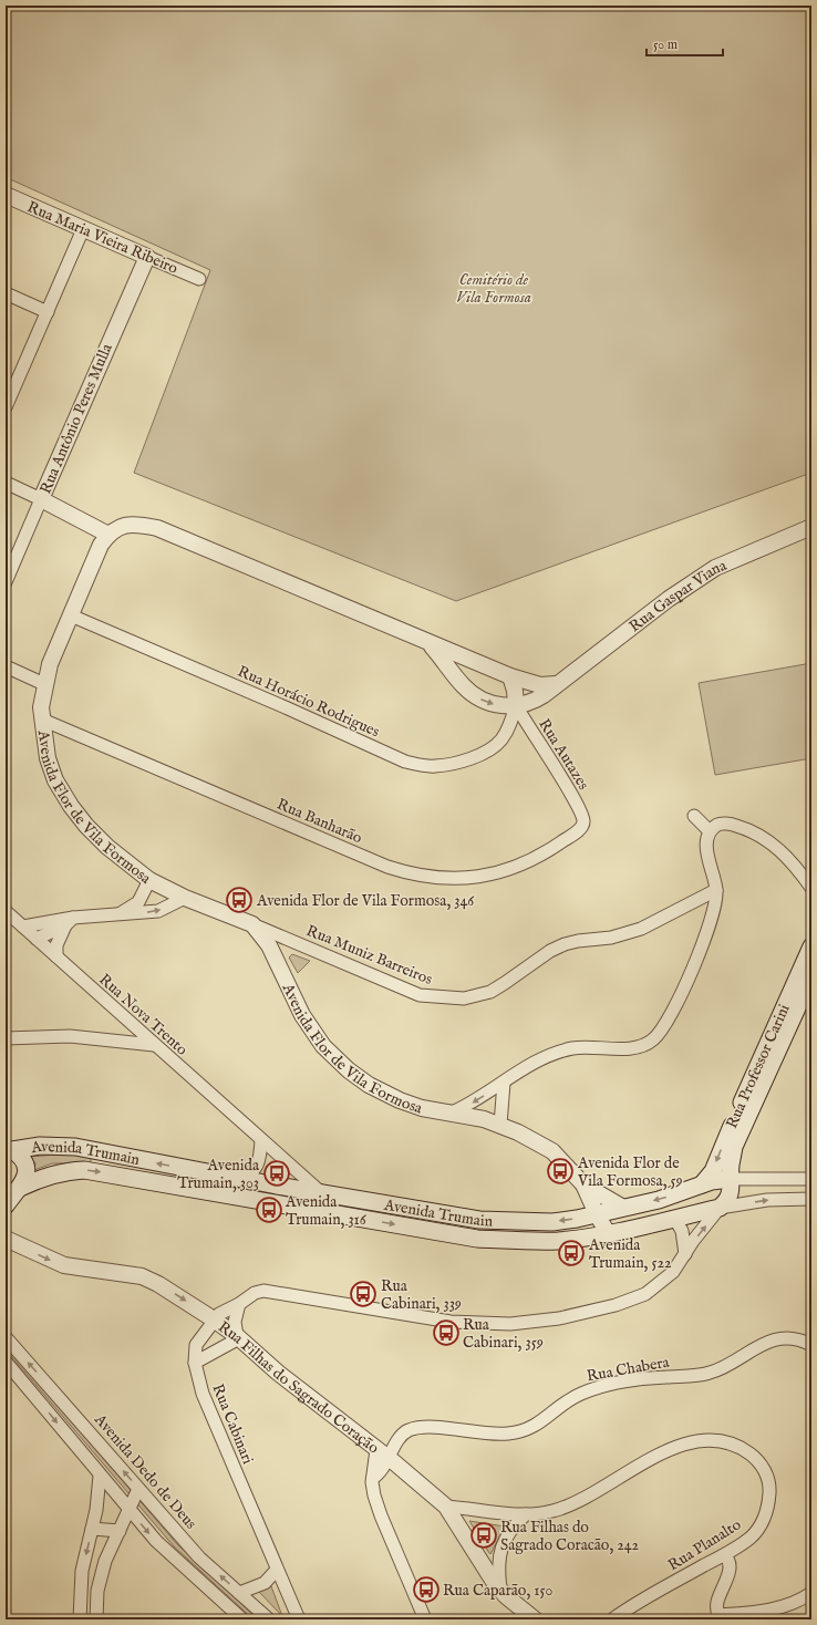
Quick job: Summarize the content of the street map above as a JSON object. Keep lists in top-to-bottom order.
{
  "streets": {
    "main road": ["Rua Professor Carini", "Avenida Trumain"],
    "street": [
      "Rua Maria Vieira Ribeiro",
      "Rua Antônio Peres Mulla",
      "Rua Gaspar Viana",
      "Rua Horácio Rodrigues",
      "Rua Autazes",
      "Avenida Flor de Vila Formosa",
      "Rua Banharão",
      "Rua Muniz Barreiros",
      "Rua Nova Trento",
      "Rua Chabera",
      "Rua Filhas do Sagrado Coração",
      "Rua Cabinari",
      "Avenida Dedo de Deus",
      "Rua Planalto"
    ]
  },
  "crossings": [
    ["Rua Maria Vieira Ribeiro", "Rua Antônio Peres Mulla"],
    ["Rua Gaspar Viana", "Rua Horácio Rodrigues"],
    ["Rua Gaspar Viana", "Rua Autazes"],
    ["Rua Horácio Rodrigues", "Rua Autazes"],
    ["Rua Horácio Rodrigues", "Avenida Flor de Vila Formosa"],
    ["Rua Autazes", "Rua Banharão"],
    ["Avenida Flor de Vila Formosa", "Rua Banharão"],
    ["Avenida Flor de Vila Formosa", "Rua Muniz Barreiros"],
    ["Avenida Flor de Vila Formosa", "Avenida Trumain"],
    ["Rua Nova Trento", "Avenida Trumain"],
    ["Rua Professor Carini", "Avenida Trumain"],
    ["Rua Professor Carini", "Rua Cabinari"],
    ["Avenida Trumain", "Rua Cabinari"],
    ["Rua Chabera", "Rua Filhas do Sagrado Coração"],
    ["Rua Filhas do Sagrado Coração", "Rua Cabinari"],
    ["Rua Filhas do Sagrado Coração", "Rua Planalto"]
  ],
  "parks": ["Cemitério de Vila Formosa"],
  "places": {
    "bus stop": [
      "Avenida Flor de Vila Formosa, 346",
      "Avenida Flor de Vila Formosa, 59",
      "Avenida Trumain, 303",
      "Avenida Trumain, 316",
      "Avenida Trumain, 522",
      "Rua Cabinari, 339",
      "Rua Cabinari, 359",
      "Rua Filhas do Sagrado Coracão, 242",
      "Rua Caparão, 150"
    ]
  },
  "scale_bar": "50 m"
}
